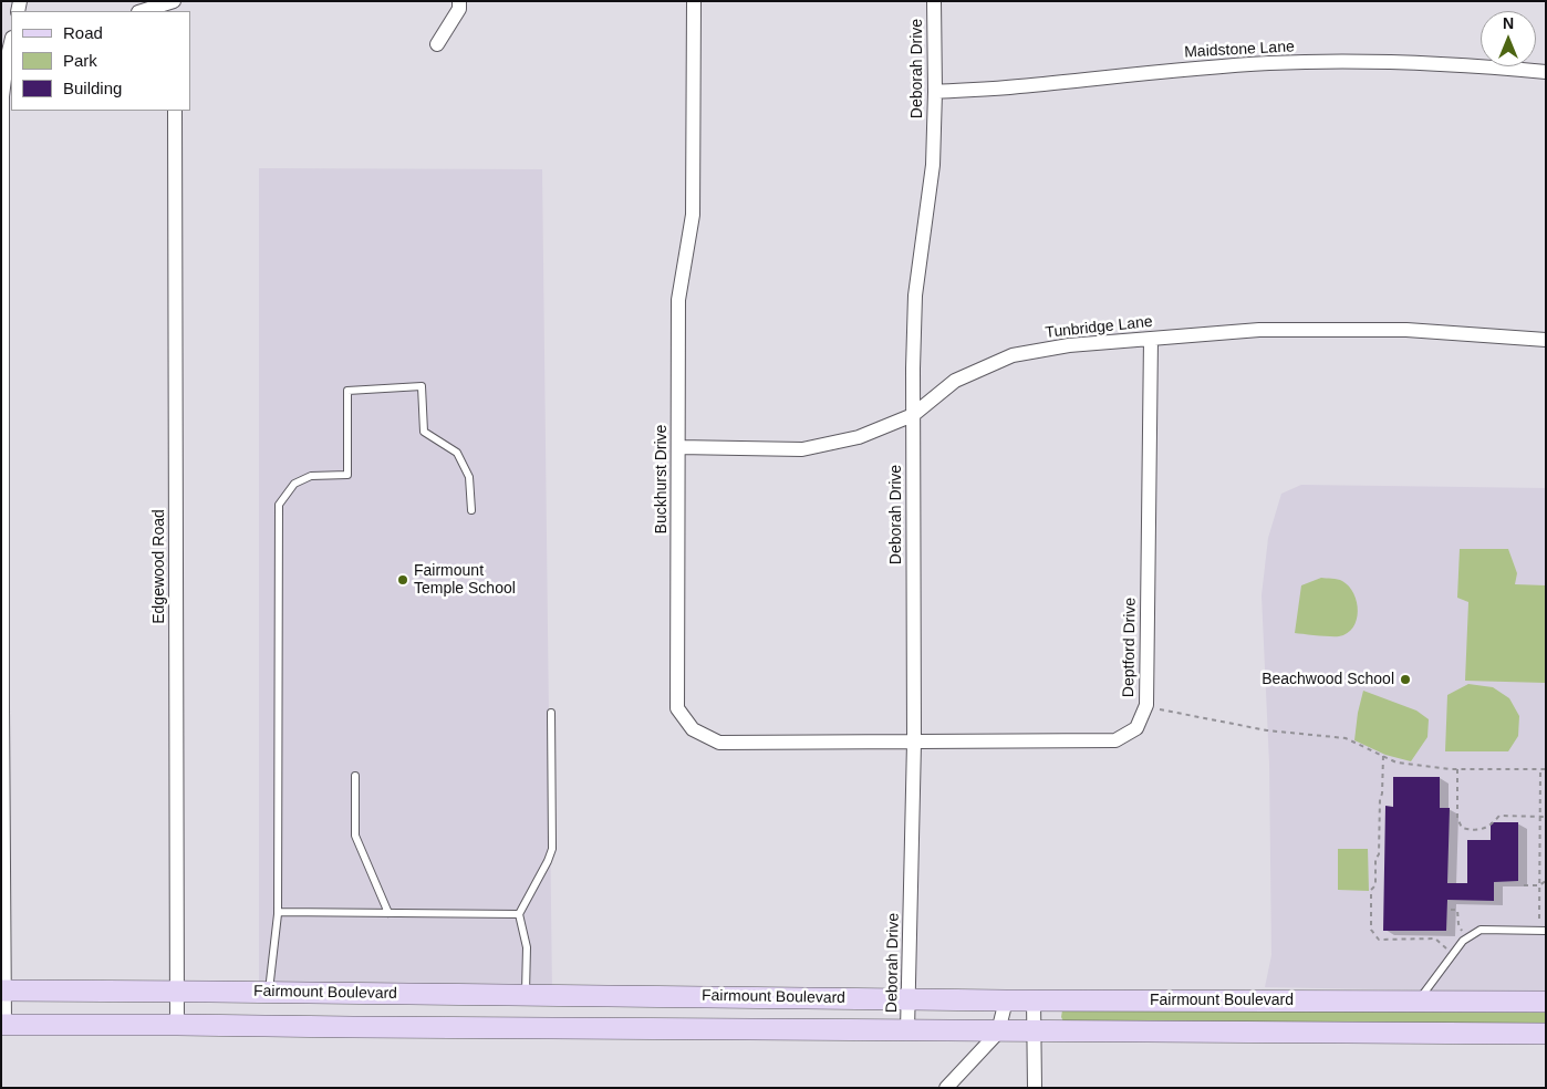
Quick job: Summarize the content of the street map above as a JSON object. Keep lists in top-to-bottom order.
{
  "streets": {
    "main road": ["Fairmount Boulevard"],
    "street": [
      "Maidstone Lane",
      "Deborah Drive",
      "Tunbridge Lane",
      "Buckhurst Drive",
      "Edgewood Road",
      "Deptford Drive"
    ]
  },
  "crossings": [
    ["Maidstone Lane", "Deborah Drive"],
    ["Deborah Drive", "Tunbridge Lane"],
    ["Deborah Drive", "Buckhurst Drive"],
    ["Deborah Drive", "Deptford Drive"],
    ["Deborah Drive", "Fairmount Boulevard"],
    ["Tunbridge Lane", "Buckhurst Drive"],
    ["Tunbridge Lane", "Deptford Drive"],
    ["Buckhurst Drive", "Deptford Drive"],
    ["Edgewood Road", "Fairmount Boulevard"]
  ],
  "places": ["Fairmount Temple School", "Beachwood School"],
  "legend": ["Road", "Park", "Building"],
  "north": "top"
}
